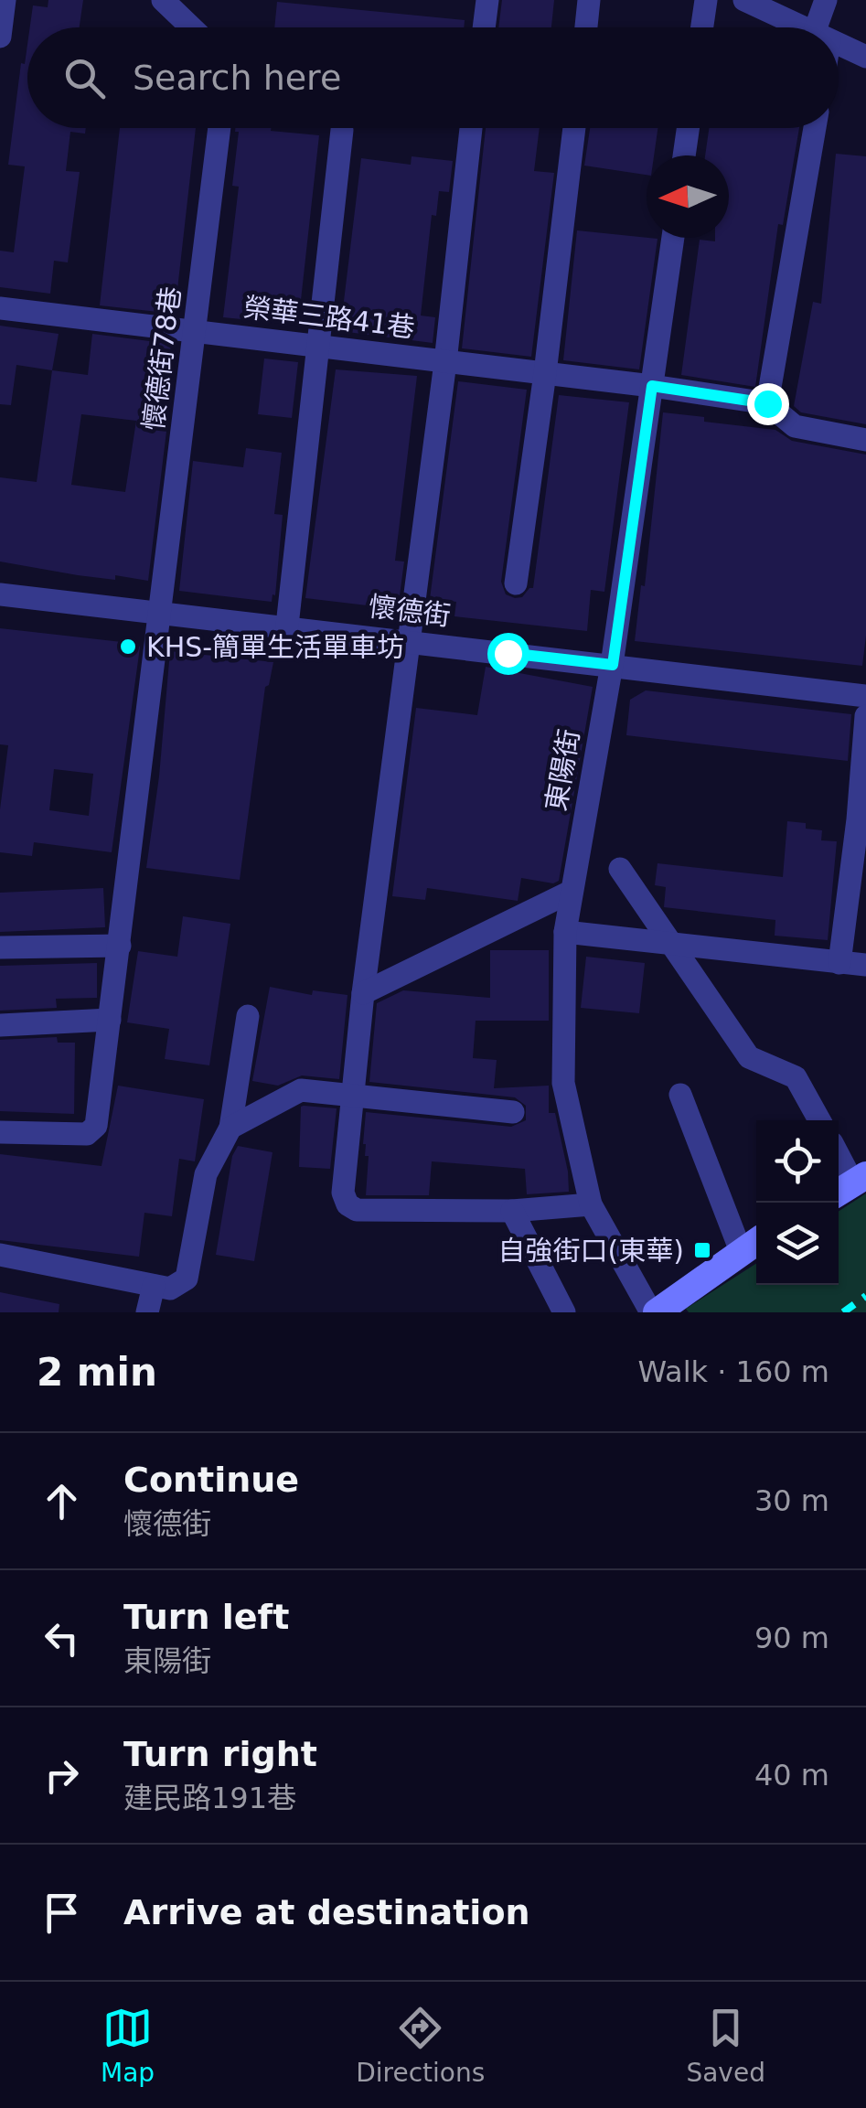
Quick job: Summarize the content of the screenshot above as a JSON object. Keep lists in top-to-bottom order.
{
  "streets": {
    "street": [
      "榮華三路41巷",
      "懷德街78巷",
      "懷德街",
      "東陽街"
    ]
  },
  "crossings": [
    ["榮華三路41巷", "懷德街78巷"],
    ["榮華三路41巷", "東陽街"],
    ["懷德街78巷", "懷德街"],
    ["懷德街", "東陽街"]
  ],
  "places": {
    "other": ["KHS-簡單生活單車坊"],
    "transit": ["自強街口(東華)"]
  },
  "north": "left",
  "page": {
    "search": "Search here",
    "heading": ["2 min", "Walk · 160 m"],
    "list": [
      ["Continue", "懷德街", "30 m"],
      ["Turn left", "東陽街", "90 m"],
      ["Turn right", "建民路191巷", "40 m"],
      "Arrive at destination"
    ],
    "nav": ["Map", "Directions", "Saved"]
  }
}
